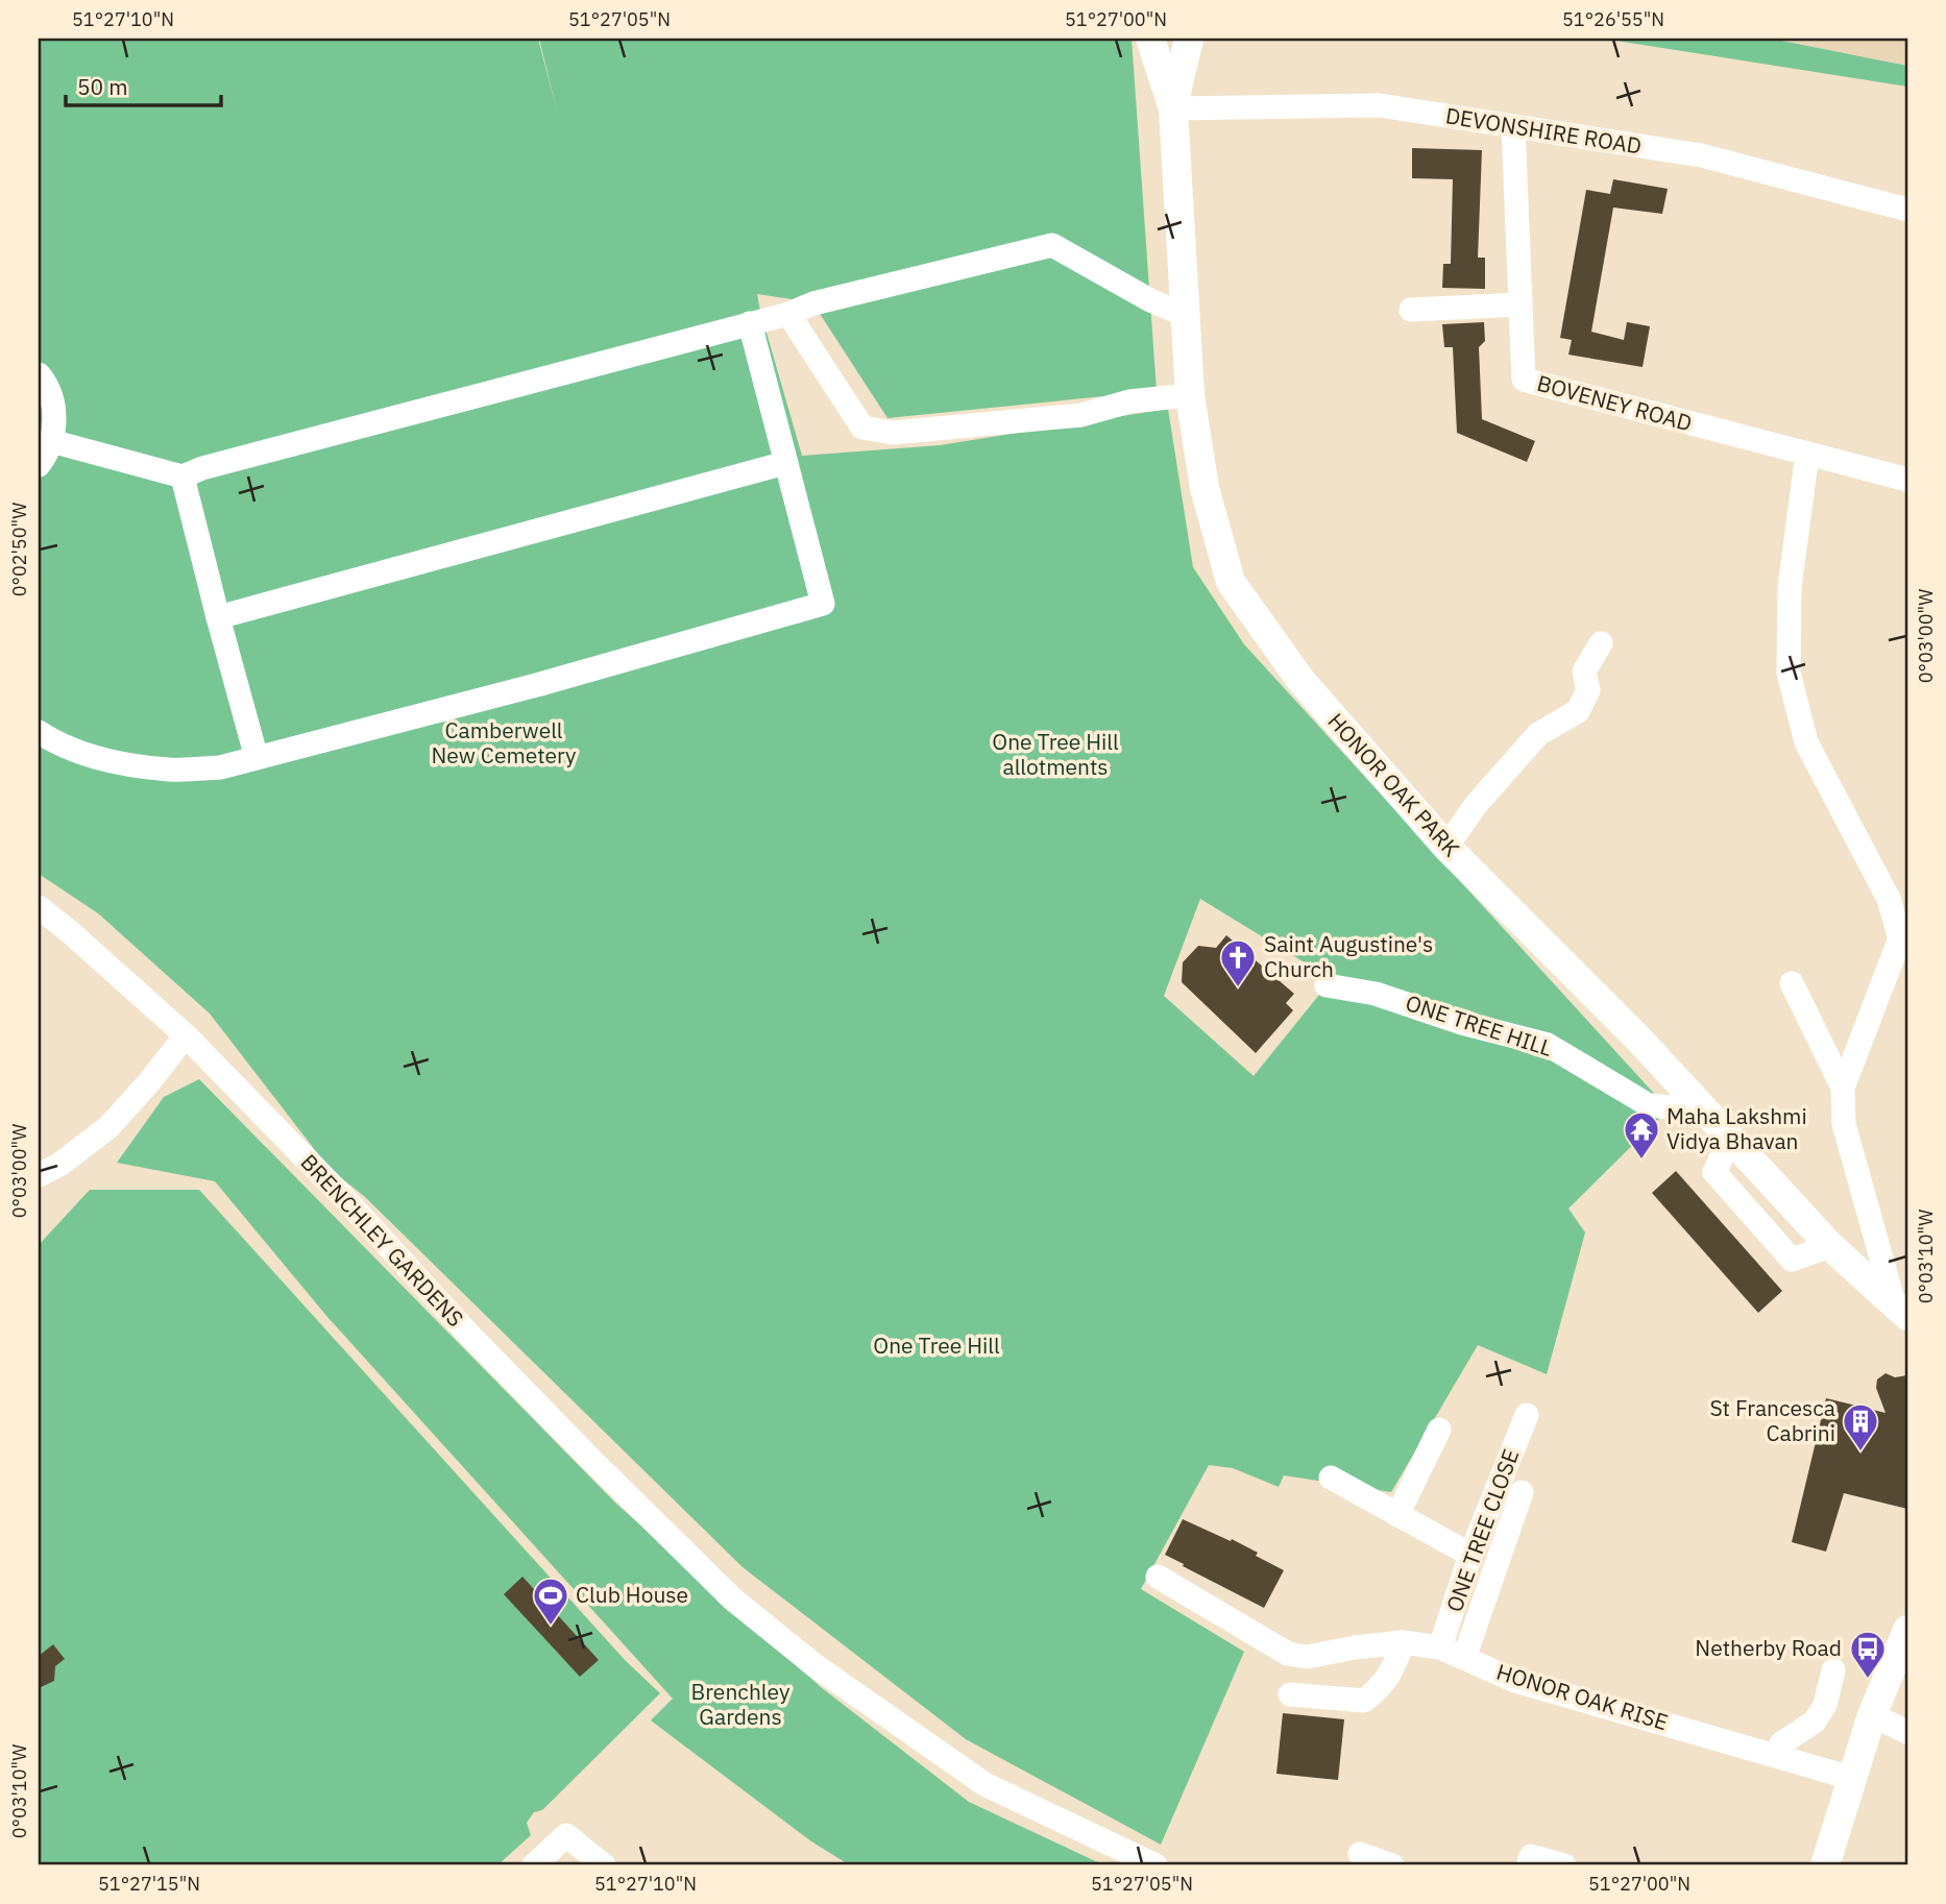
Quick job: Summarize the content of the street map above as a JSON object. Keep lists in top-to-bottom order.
{
  "streets": {
    "main road": ["HONOR OAK PARK"],
    "street": [
      "DEVONSHIRE ROAD",
      "BOVENEY ROAD",
      "ONE TREE HILL",
      "BRENCHLEY GARDENS",
      "ONE TREE CLOSE",
      "HONOR OAK RISE"
    ]
  },
  "crossings": [
    ["DEVONSHIRE ROAD", "BOVENEY ROAD"],
    ["DEVONSHIRE ROAD", "HONOR OAK PARK"],
    ["HONOR OAK PARK", "ONE TREE HILL"],
    ["ONE TREE CLOSE", "HONOR OAK RISE"]
  ],
  "parks": [
    "Camberwell New Cemetery",
    "One Tree Hill allotments",
    "One Tree Hill",
    "Brenchley Gardens"
  ],
  "places": {
    "church": ["Saint Augustine's Church"],
    "temple": ["Maha Lakshmi Vidya Bhavan"],
    "building": ["St Francesca Cabrini"],
    "sports": ["Club House"],
    "bus stop": ["Netherby Road"]
  },
  "scale_bar": "50 m",
  "coordinates": [
    "51°27'10\"N",
    "51°27'05\"N",
    "51°27'00\"N",
    "51°26'55\"N",
    "0°02'50\"W",
    "0°03'00\"W",
    "0°03'10\"W",
    "51°27'15\"N"
  ]
}
